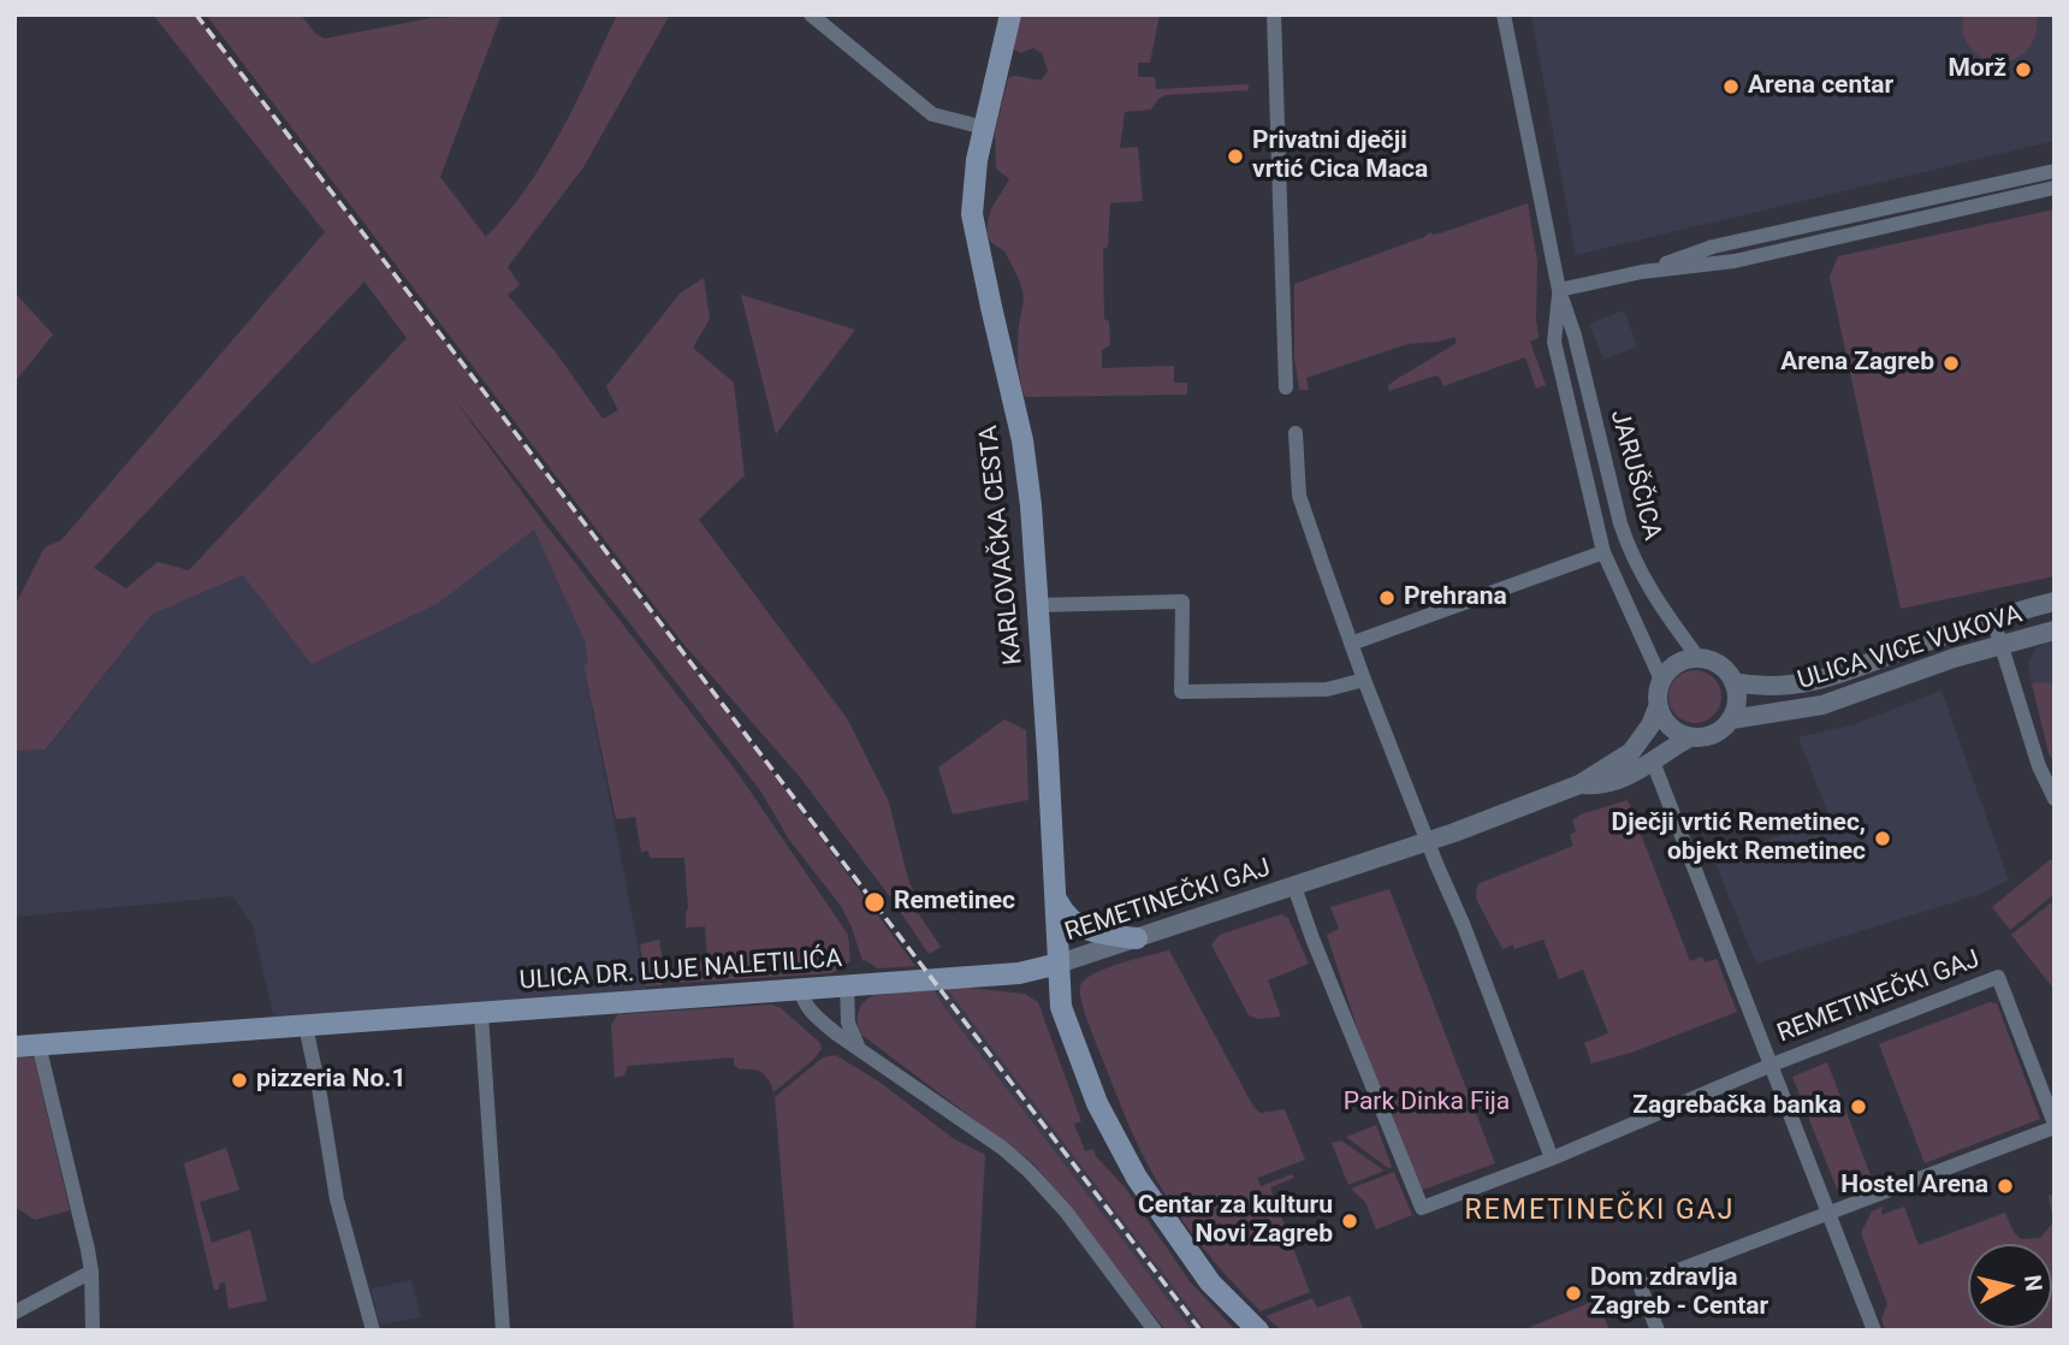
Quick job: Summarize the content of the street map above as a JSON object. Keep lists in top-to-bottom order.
{
  "streets": {
    "main road": ["KARLOVAČKA CESTA", "ULICA DR. LUJE NALETILIĆA"],
    "street": ["JARUŠČICA", "ULICA VICE VUKOVA", "REMETINEČKI GAJ"]
  },
  "crossings": [
    ["JARUŠČICA", "ULICA VICE VUKOVA"],
    ["JARUŠČICA", "REMETINEČKI GAJ"],
    ["KARLOVAČKA CESTA", "REMETINEČKI GAJ"],
    ["KARLOVAČKA CESTA", "ULICA DR. LUJE NALETILIĆA"],
    ["ULICA VICE VUKOVA", "REMETINEČKI GAJ"],
    ["REMETINEČKI GAJ", "ULICA DR. LUJE NALETILIĆA"]
  ],
  "districts": ["REMETINEČKI GAJ"],
  "parks": ["Park Dinka Fija"],
  "places": [
    "Morž",
    "Arena centar",
    "Privatni dječji vrtić Cica Maca",
    "Arena Zagreb",
    "Prehrana",
    "Dječji vrtić Remetinec, objekt Remetinec",
    "Remetinec",
    "pizzeria No.1",
    "Zagrebačka banka",
    "Hostel Arena",
    "Centar za kulturu Novi Zagreb",
    "Dom zdravlja Zagreb - Centar"
  ],
  "north": "right"
}
